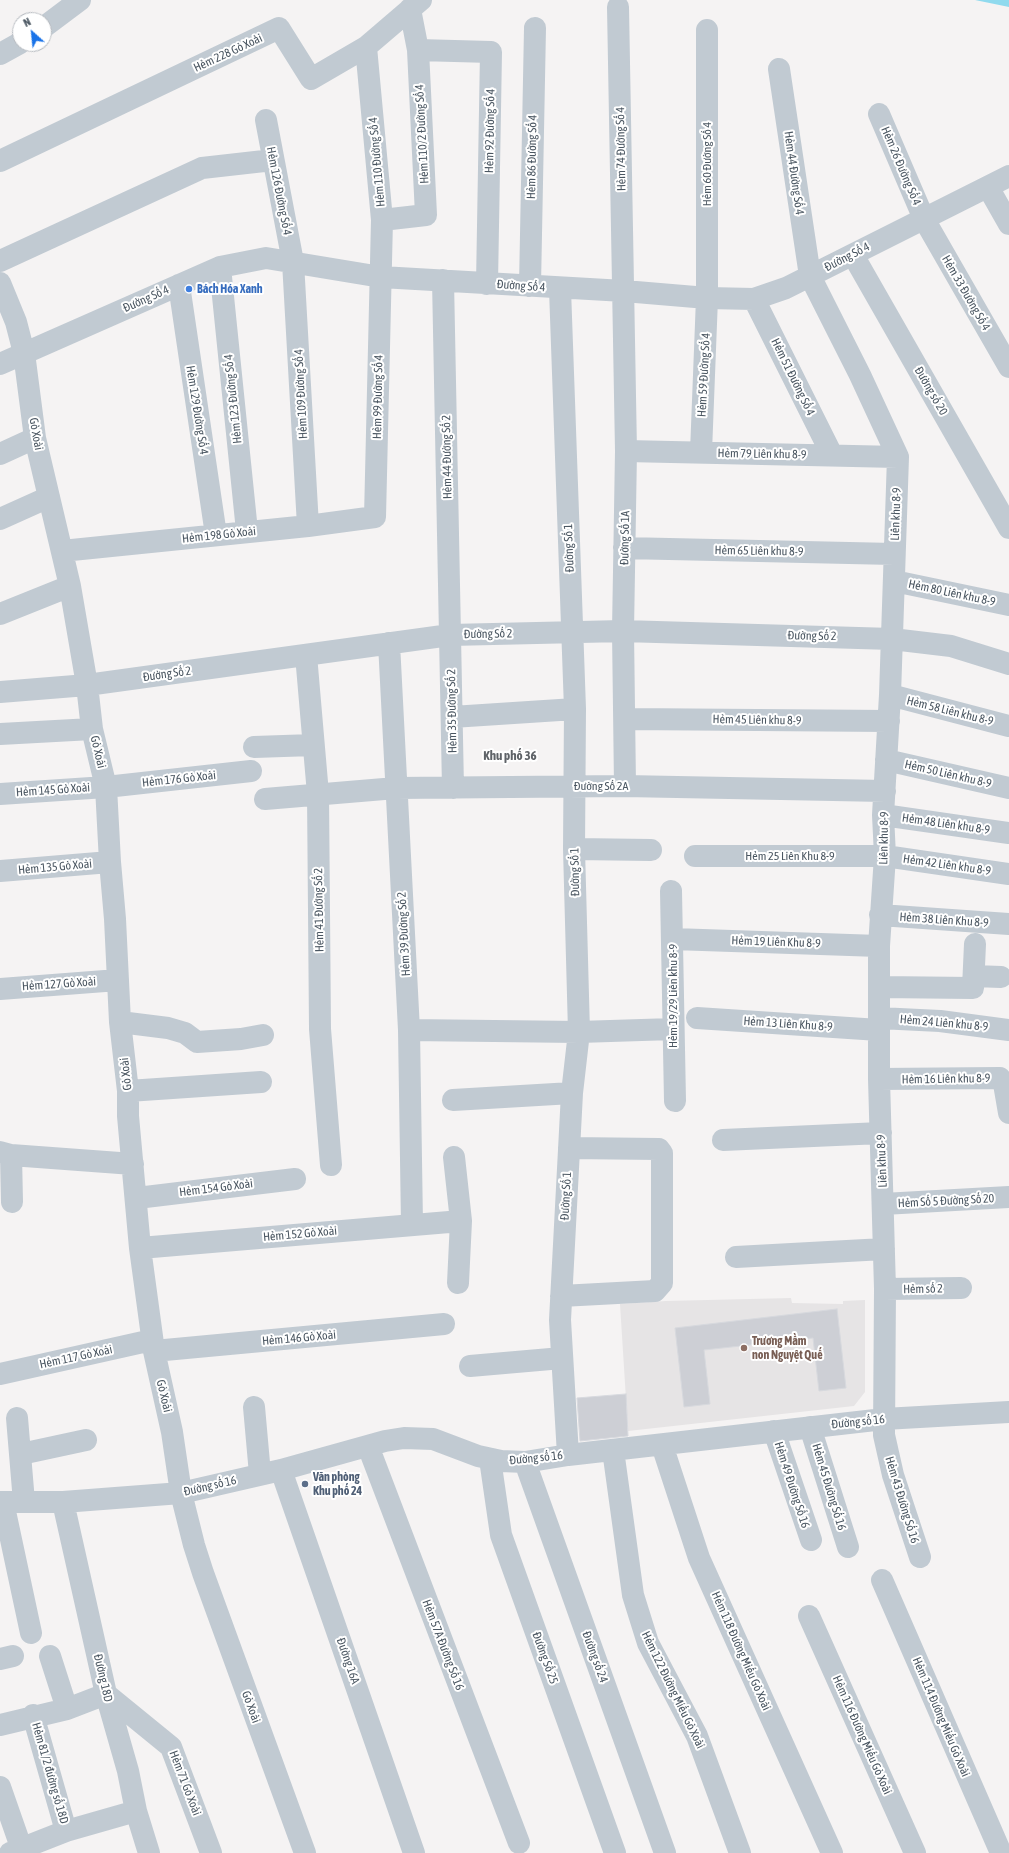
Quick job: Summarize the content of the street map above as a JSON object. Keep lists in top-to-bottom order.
{
  "streets": {
    "street": [
      "Hẻm 228 Gò Xoài",
      "Hẻm 92 Đường Số 4",
      "Hẻm 110/2 Đường Số 4",
      "Hẻm 74 Đường Số 4",
      "Hẻm 86 Đường Số 4",
      "Hẻm 110 Đường Số 4",
      "Hẻm 60 Đường Số 4",
      "Hẻm 26 Đường Số 4",
      "Hẻm 44 Đường Số 4",
      "Hẻm 126 Đường Số 4",
      "Đường Số 4",
      "Hẻm 33 Đường Số 4",
      "Hẻm 59 Đường Số 4",
      "Hẻm 51 Đường Số 4",
      "Đường số 20",
      "Hẻm 109 Đường Số 4",
      "Hẻm 99 Đường Số 4",
      "Hẻm 123 Đường Số 4",
      "Hẻm 129 Đường Số 4",
      "Gò Xoài",
      "Hẻm 79 Liên khu 8-9",
      "Hẻm 44 Đường Số 2",
      "Liên khu 8-9",
      "Hẻm 198 Gò Xoài",
      "Đường Số 1A",
      "Đường Số 1",
      "Hẻm 65 Liên khu 8-9",
      "Hẻm 80 Liên khu 8-9",
      "Đường Số 2",
      "Hẻm 35 Đường Số 2",
      "Hẻm 58 Liên khu 8-9",
      "Hẻm 45 Liên khu 8-9",
      "Hẻm 50 Liên khu 8-9",
      "Hẻm 176 Gò Xoài",
      "Đường Số 2A",
      "Hẻm 145 Gò Xoài",
      "Hẻm 48 Liên khu 8-9",
      "Hẻm 25 Liên Khu 8-9",
      "Hẻm 42 Liên khu 8-9",
      "Hẻm 135 Gò Xoài",
      "Hẻm 41 Đường Số 2",
      "Hẻm 38 Liên Khu 8-9",
      "Hẻm 39 Đường Số 2",
      "Hẻm 19 Liên Khu 8-9",
      "Hẻm 127 Gò Xoài",
      "Hẻm 19/29 Liên khu 8-9",
      "Hẻm 24 Liên khu 8-9",
      "Hẻm 13 Liên Khu 8-9",
      "Hẻm 16 Liên khu 8-9",
      "Hẻm 154 Gò Xoài",
      "Hẻm Số 5 Đường Số 20",
      "Hẻm 152 Gò Xoài",
      "Hẻm số 2",
      "Hẻm 146 Gò Xoài",
      "Hẻm 117 Gò Xoài",
      "Đường số 16",
      "Hẻm 49 Đường Số 16",
      "Hẻm 45 Đường Số 16",
      "Hẻm 43 Đường Số 16",
      "Hẻm 57A Đường Số 16",
      "Hẻm 118 Đường Miếu Gò Xoài",
      "Đường số 24",
      "Đường Số 25",
      "Đường 16A",
      "Đường 18D",
      "Hẻm 122 Đường Miếu Gò Xoài",
      "Hẻm 114 Đường Miếu Gò Xoài",
      "Hẻm 116 Đường Miếu Gò Xoài",
      "Hẻm 81/2 đường số 18D",
      "Hẻm 71 Gò Xoài"
    ]
  },
  "crossings": [
    ["Hẻm 228 Gò Xoài", "Hẻm 110/2 Đường Số 4"],
    ["Hẻm 228 Gò Xoài", "Hẻm 110 Đường Số 4"],
    ["Hẻm 92 Đường Số 4", "Hẻm 110/2 Đường Số 4"],
    ["Hẻm 92 Đường Số 4", "Đường Số 4"],
    ["Hẻm 110/2 Đường Số 4", "Hẻm 110 Đường Số 4"],
    ["Hẻm 74 Đường Số 4", "Đường Số 4"],
    ["Hẻm 74 Đường Số 4", "Đường Số 1A"],
    ["Hẻm 86 Đường Số 4", "Đường Số 4"],
    ["Hẻm 110 Đường Số 4", "Đường Số 4"],
    ["Hẻm 110 Đường Số 4", "Hẻm 99 Đường Số 4"],
    ["Hẻm 60 Đường Số 4", "Đường Số 4"],
    ["Hẻm 60 Đường Số 4", "Hẻm 59 Đường Số 4"],
    ["Hẻm 26 Đường Số 4", "Đường Số 4"],
    ["Hẻm 26 Đường Số 4", "Hẻm 33 Đường Số 4"],
    ["Hẻm 44 Đường Số 4", "Đường Số 4"],
    ["Hẻm 44 Đường Số 4", "Liên khu 8-9"],
    ["Hẻm 126 Đường Số 4", "Đường Số 4"],
    ["Hẻm 126 Đường Số 4", "Hẻm 109 Đường Số 4"],
    ["Đường Số 4", "Hẻm 33 Đường Số 4"],
    ["Đường Số 4", "Hẻm 59 Đường Số 4"],
    ["Đường Số 4", "Hẻm 51 Đường Số 4"],
    ["Đường Số 4", "Đường số 20"],
    ["Đường Số 4", "Hẻm 109 Đường Số 4"],
    ["Đường Số 4", "Hẻm 99 Đường Số 4"],
    ["Đường Số 4", "Hẻm 123 Đường Số 4"],
    ["Đường Số 4", "Hẻm 129 Đường Số 4"],
    ["Đường Số 4", "Gò Xoài"],
    ["Đường Số 4", "Hẻm 44 Đường Số 2"],
    ["Đường Số 4", "Liên khu 8-9"],
    ["Đường Số 4", "Đường Số 1A"],
    ["Đường Số 4", "Đường Số 1"],
    ["Hẻm 59 Đường Số 4", "Hẻm 79 Liên khu 8-9"],
    ["Hẻm 51 Đường Số 4", "Hẻm 79 Liên khu 8-9"],
    ["Hẻm 109 Đường Số 4", "Hẻm 198 Gò Xoài"],
    ["Hẻm 99 Đường Số 4", "Hẻm 198 Gò Xoài"],
    ["Hẻm 123 Đường Số 4", "Hẻm 198 Gò Xoài"],
    ["Hẻm 129 Đường Số 4", "Hẻm 198 Gò Xoài"],
    ["Gò Xoài", "Hẻm 198 Gò Xoài"],
    ["Gò Xoài", "Đường Số 2"],
    ["Gò Xoài", "Hẻm 176 Gò Xoài"],
    ["Gò Xoài", "Hẻm 145 Gò Xoài"],
    ["Gò Xoài", "Hẻm 135 Gò Xoài"],
    ["Gò Xoài", "Hẻm 127 Gò Xoài"],
    ["Gò Xoài", "Hẻm 154 Gò Xoài"],
    ["Gò Xoài", "Hẻm 152 Gò Xoài"],
    ["Gò Xoài", "Hẻm 146 Gò Xoài"],
    ["Gò Xoài", "Hẻm 117 Gò Xoài"],
    ["Gò Xoài", "Đường số 16"],
    ["Hẻm 79 Liên khu 8-9", "Liên khu 8-9"],
    ["Hẻm 79 Liên khu 8-9", "Đường Số 1A"],
    ["Hẻm 44 Đường Số 2", "Đường Số 2"],
    ["Hẻm 44 Đường Số 2", "Hẻm 35 Đường Số 2"],
    ["Liên khu 8-9", "Hẻm 65 Liên khu 8-9"],
    ["Liên khu 8-9", "Hẻm 80 Liên khu 8-9"],
    ["Liên khu 8-9", "Đường Số 2"],
    ["Liên khu 8-9", "Hẻm 58 Liên khu 8-9"],
    ["Liên khu 8-9", "Hẻm 45 Liên khu 8-9"],
    ["Liên khu 8-9", "Hẻm 50 Liên khu 8-9"],
    ["Liên khu 8-9", "Đường Số 2A"],
    ["Liên khu 8-9", "Hẻm 48 Liên khu 8-9"],
    ["Liên khu 8-9", "Hẻm 25 Liên Khu 8-9"],
    ["Liên khu 8-9", "Hẻm 42 Liên khu 8-9"],
    ["Liên khu 8-9", "Hẻm 38 Liên Khu 8-9"],
    ["Liên khu 8-9", "Hẻm 19 Liên Khu 8-9"],
    ["Liên khu 8-9", "Hẻm 24 Liên khu 8-9"],
    ["Liên khu 8-9", "Hẻm 13 Liên Khu 8-9"],
    ["Liên khu 8-9", "Hẻm 16 Liên khu 8-9"],
    ["Liên khu 8-9", "Hẻm Số 5 Đường Số 20"],
    ["Liên khu 8-9", "Hẻm số 2"],
    ["Liên khu 8-9", "Đường số 16"],
    ["Liên khu 8-9", "Hẻm 43 Đường Số 16"],
    ["Đường Số 1A", "Hẻm 65 Liên khu 8-9"],
    ["Đường Số 1A", "Đường Số 2"],
    ["Đường Số 1A", "Hẻm 45 Liên khu 8-9"],
    ["Đường Số 1A", "Đường Số 2A"],
    ["Đường Số 1", "Đường Số 2"],
    ["Đường Số 1", "Đường Số 2A"],
    ["Đường Số 1", "Đường số 16"],
    ["Đường Số 2", "Hẻm 35 Đường Số 2"],
    ["Đường Số 2", "Hẻm 41 Đường Số 2"],
    ["Đường Số 2", "Hẻm 39 Đường Số 2"],
    ["Hẻm 35 Đường Số 2", "Đường Số 2A"],
    ["Hẻm 176 Gò Xoài", "Hẻm 145 Gò Xoài"],
    ["Đường Số 2A", "Hẻm 41 Đường Số 2"],
    ["Đường Số 2A", "Hẻm 39 Đường Số 2"],
    ["Hẻm 25 Liên Khu 8-9", "Hẻm 42 Liên khu 8-9"],
    ["Hẻm 39 Đường Số 2", "Hẻm 152 Gò Xoài"],
    ["Hẻm 19 Liên Khu 8-9", "Hẻm 19/29 Liên khu 8-9"],
    ["Hẻm 24 Liên khu 8-9", "Hẻm 13 Liên Khu 8-9"],
    ["Hẻm 146 Gò Xoài", "Hẻm 117 Gò Xoài"],
    ["Đường số 16", "Hẻm 49 Đường Số 16"],
    ["Đường số 16", "Hẻm 45 Đường Số 16"],
    ["Đường số 16", "Hẻm 43 Đường Số 16"],
    ["Đường số 16", "Hẻm 57A Đường Số 16"],
    ["Đường số 16", "Hẻm 118 Đường Miếu Gò Xoài"],
    ["Đường số 16", "Đường số 24"],
    ["Đường số 16", "Đường Số 25"],
    ["Đường số 16", "Đường 16A"],
    ["Đường số 16", "Đường 18D"],
    ["Đường số 16", "Hẻm 122 Đường Miếu Gò Xoài"],
    ["Đường 18D", "Hẻm 71 Gò Xoài"]
  ],
  "districts": ["Khu phố 36"],
  "places": ["Bách Hóa Xanh", "Trương Mầm non Nguyệt Quế", "Văn phòng Khu phố 24"],
  "north": "top left"
}
